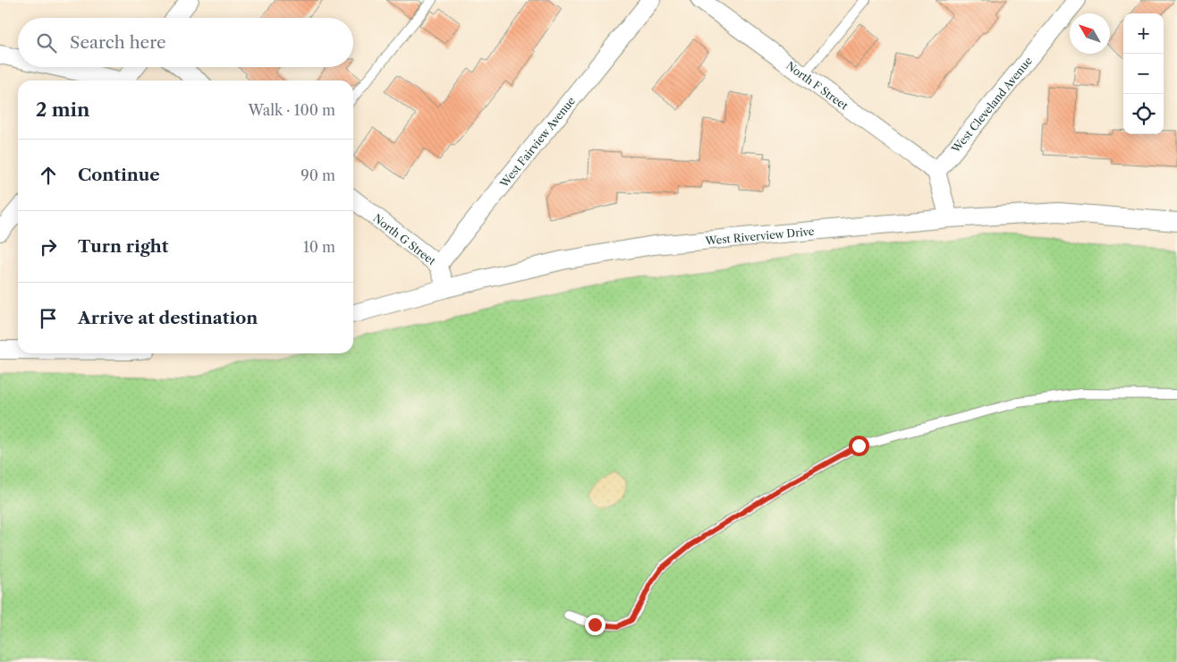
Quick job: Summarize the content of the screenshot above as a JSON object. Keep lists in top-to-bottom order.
{
  "streets": {
    "street": [
      "North F Street",
      "West Cleveland Avenue",
      "West Fairview Avenue",
      "West Riverview Drive",
      "North G Street"
    ]
  },
  "crossings": [
    ["North F Street", "West Cleveland Avenue"],
    ["West Fairview Avenue", "North G Street"]
  ],
  "north": "top left",
  "page": {
    "map_buttons": ["+", "−"],
    "search": "Search here",
    "heading": ["2 min", "Walk · 100 m"],
    "list": [
      ["Continue", "90 m"],
      ["Turn right", "10 m"],
      "Arrive at destination"
    ]
  }
}
